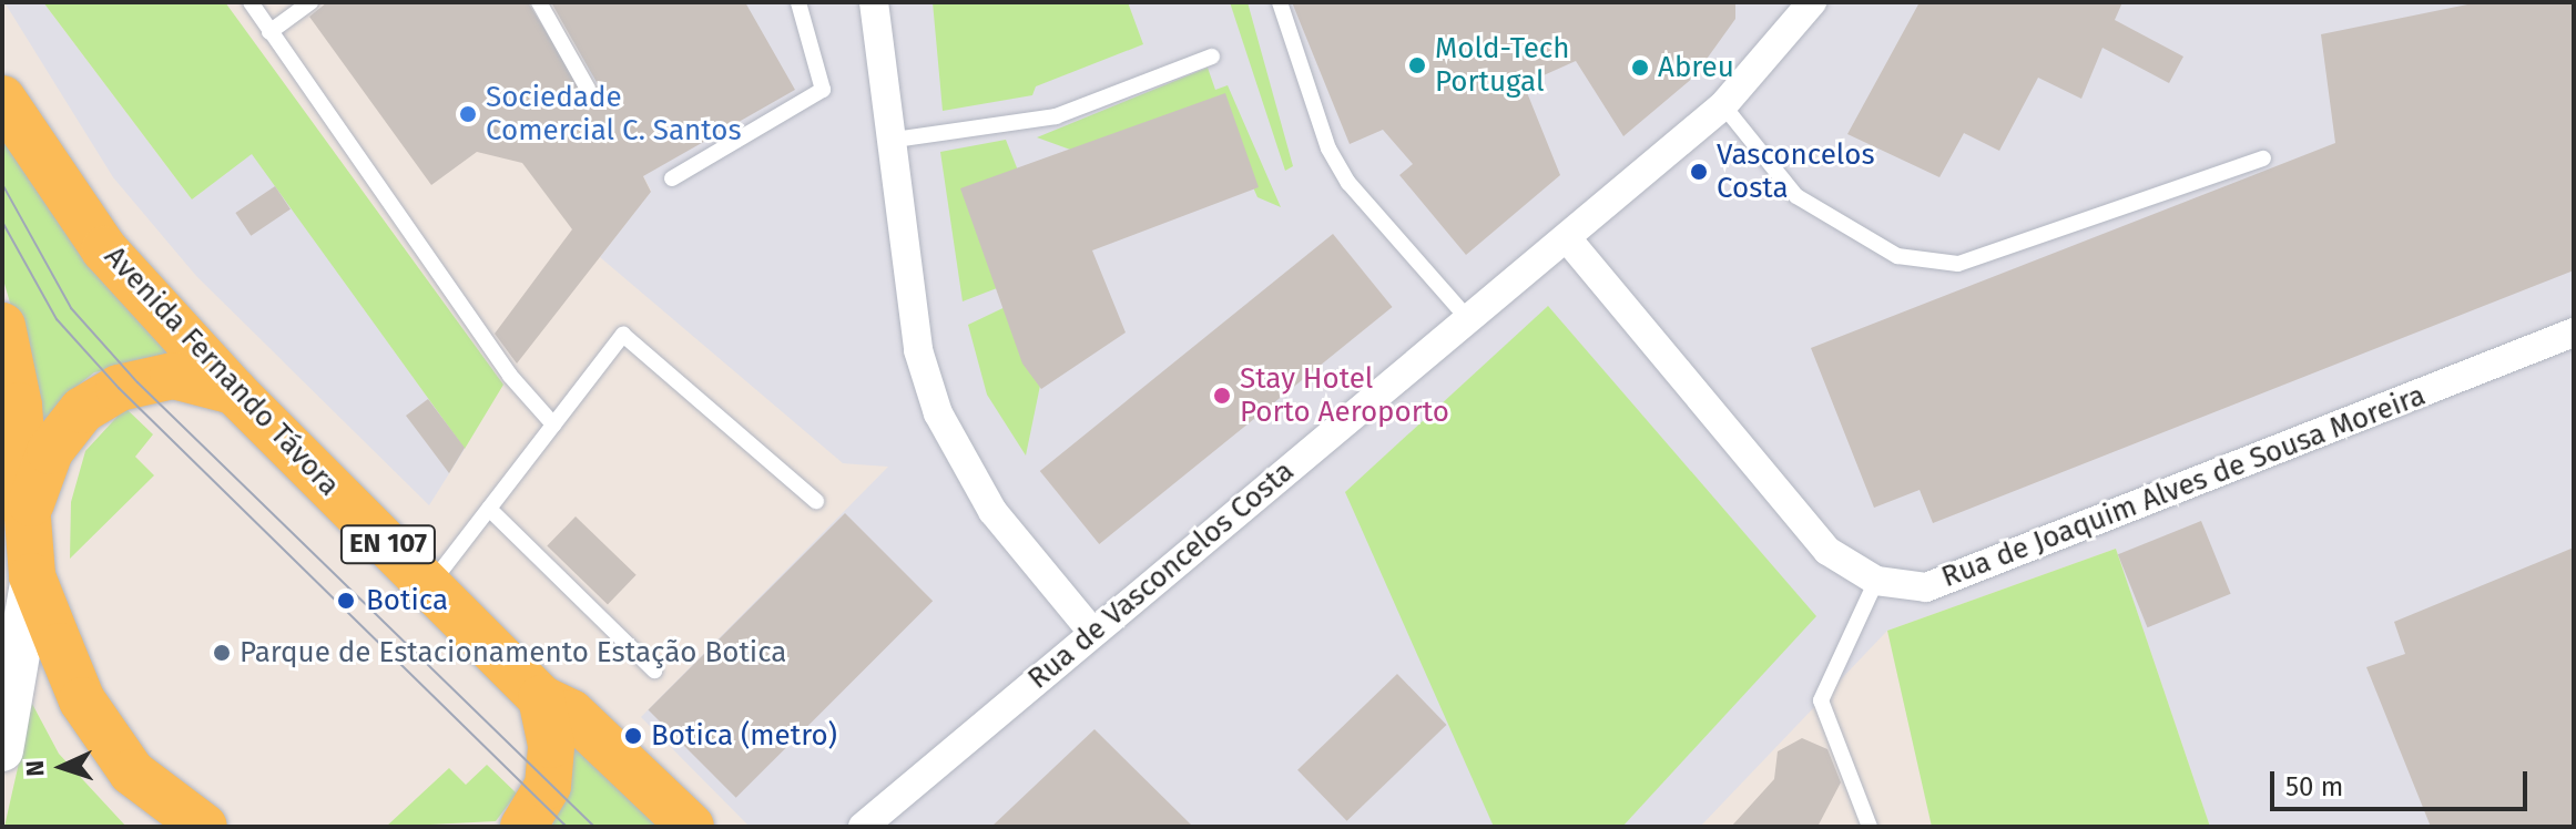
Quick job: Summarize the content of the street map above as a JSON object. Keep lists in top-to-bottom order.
{
  "streets": {
    "main road": ["Avenida Fernando Távora", "EN 107"],
    "street": ["Rua de Joaquim Alves de Sousa Moreira", "Rua de Vasconcelos Costa"]
  },
  "crossings": [
    ["Rua de Joaquim Alves de Sousa Moreira", "Rua de Vasconcelos Costa"]
  ],
  "places": [
    "Mold-Tech Portugal",
    "Abreu",
    "Sociedade Comercial C. Santos",
    "Vasconcelos Costa",
    "Stay Hotel Porto Aeroporto",
    "Botica",
    "Parque de Estacionamento Estação Botica",
    "Botica (metro)"
  ],
  "scale_bar": "50 m",
  "north": "left"
}
